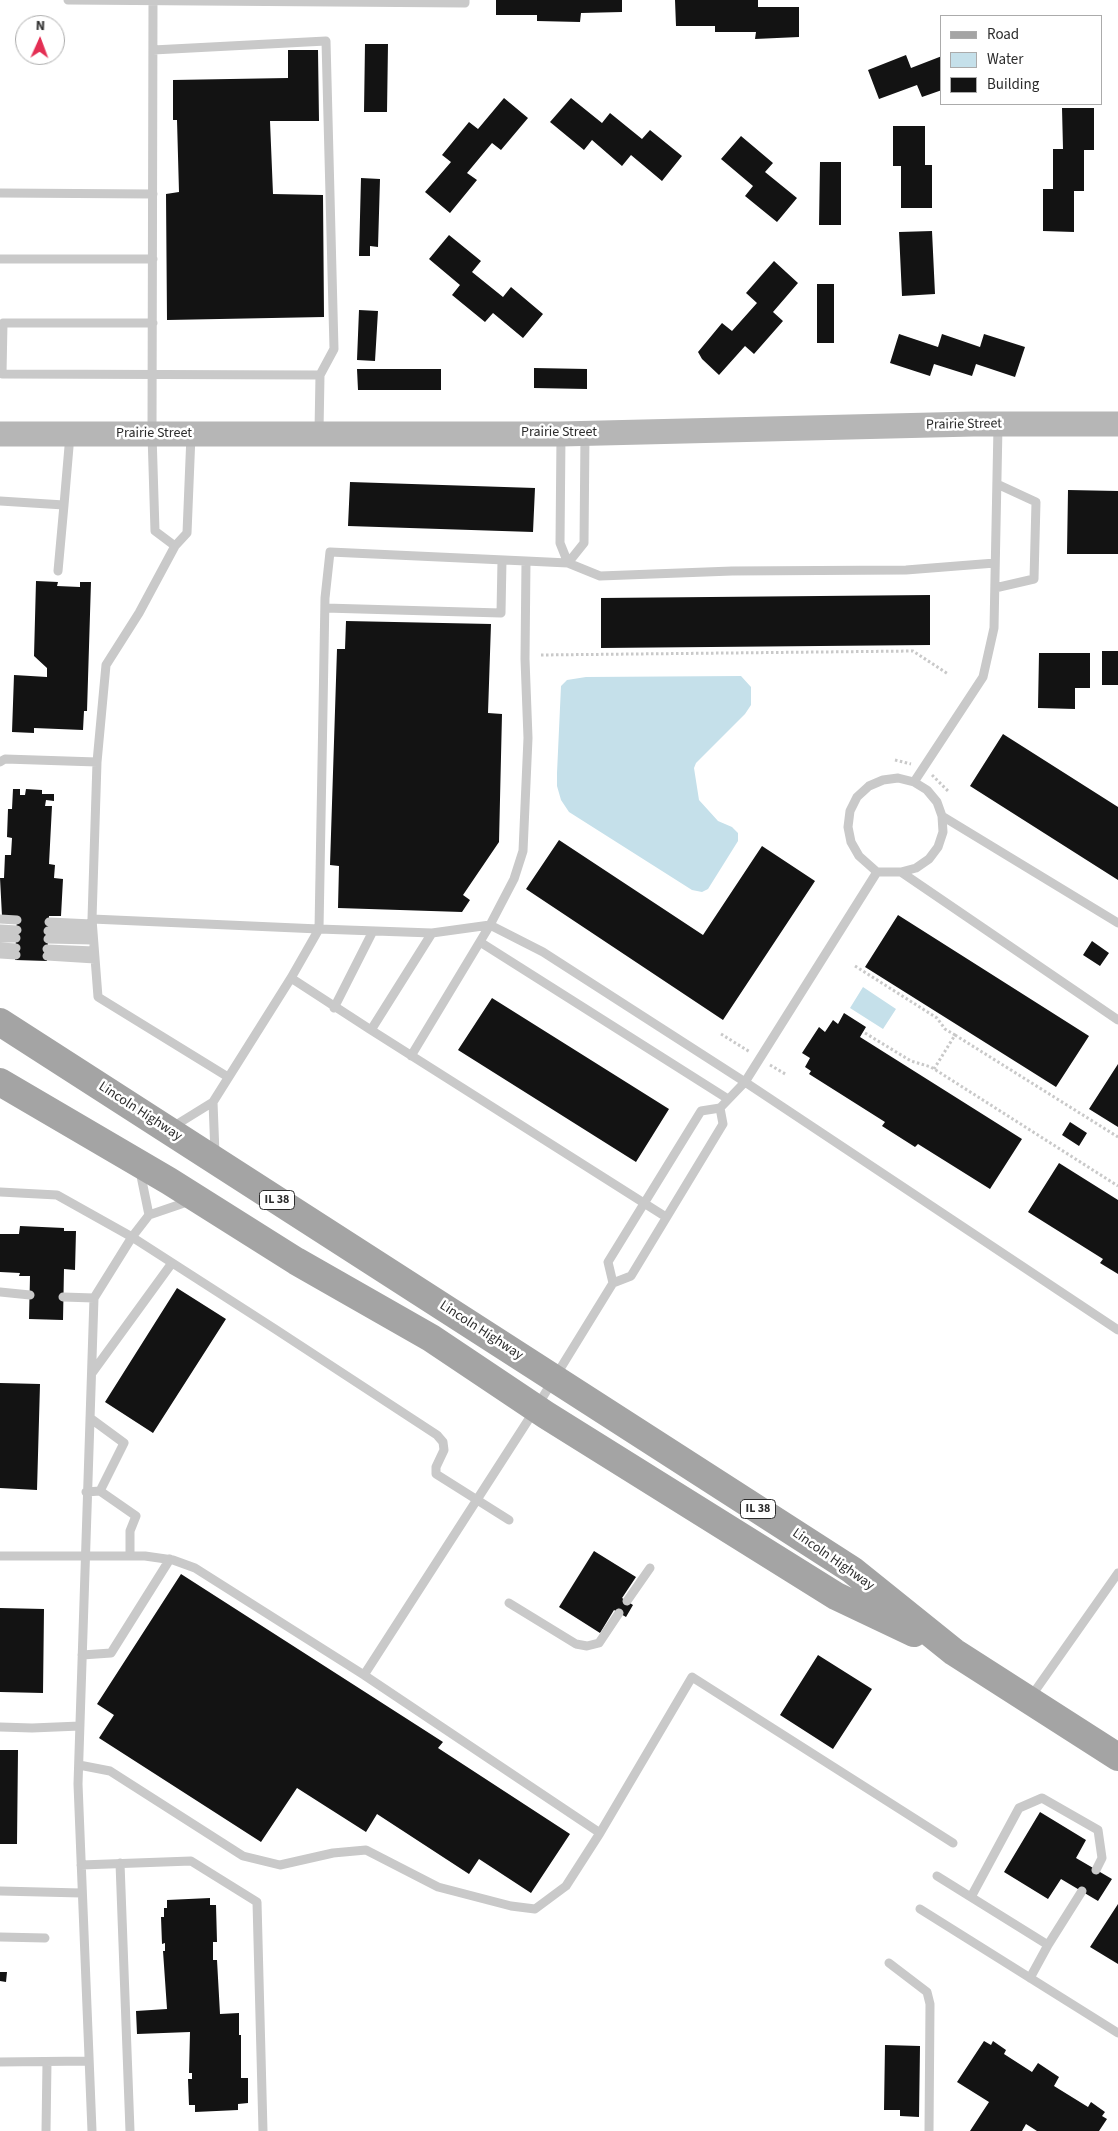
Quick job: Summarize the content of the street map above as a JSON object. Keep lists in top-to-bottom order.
{
  "streets": {
    "main road": ["Lincoln Highway", "IL 38"],
    "street": ["Prairie Street"]
  },
  "legend": ["Road", "Water", "Building"],
  "north": "top"
}
